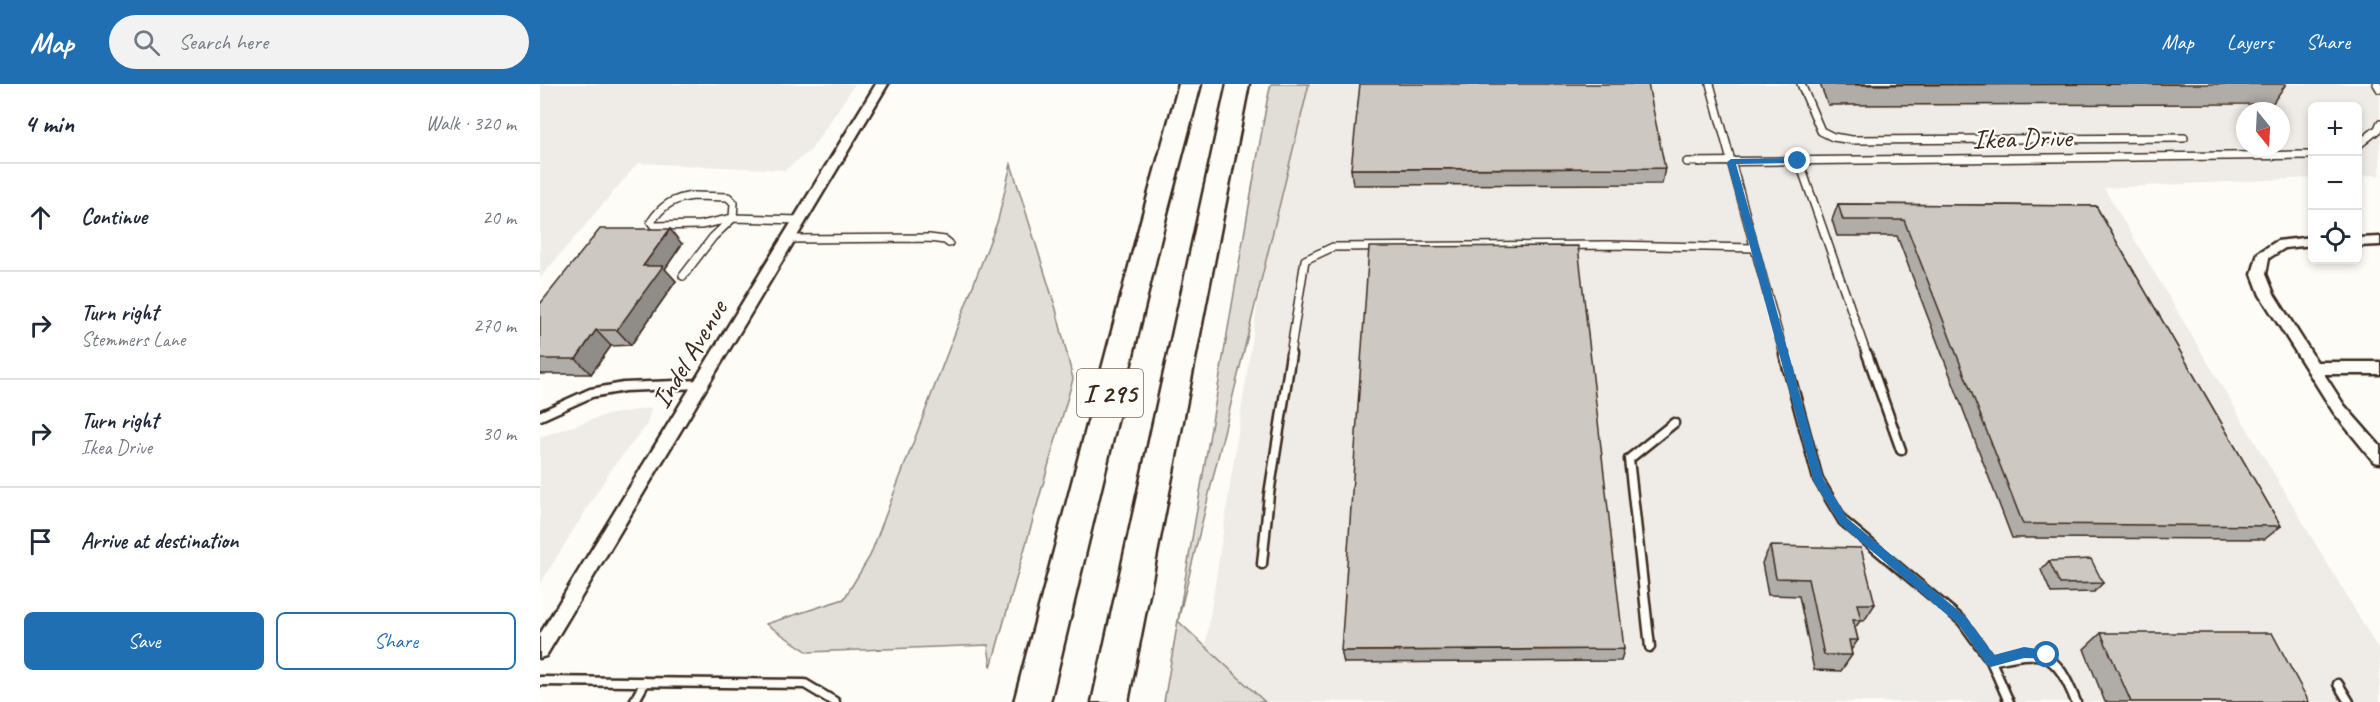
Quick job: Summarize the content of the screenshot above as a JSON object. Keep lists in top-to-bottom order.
{
  "streets": {
    "highway": ["I 295"],
    "street": ["Indel Avenue"],
    "lane": ["Ikea Drive"]
  },
  "north": "bottom",
  "page": {
    "header": "Map",
    "search": "Search here",
    "nav": ["Map", "Layers", "Share"],
    "heading": ["4 min", "Walk · 320 m"],
    "map_buttons": ["+", "−"],
    "list": [
      ["Continue", "20 m"],
      ["Turn right", "Stemmers Lane", "270 m"],
      ["Turn right", "Ikea Drive", "30 m"],
      "Arrive at destination"
    ],
    "buttons": ["Save", "Share"]
  }
}
